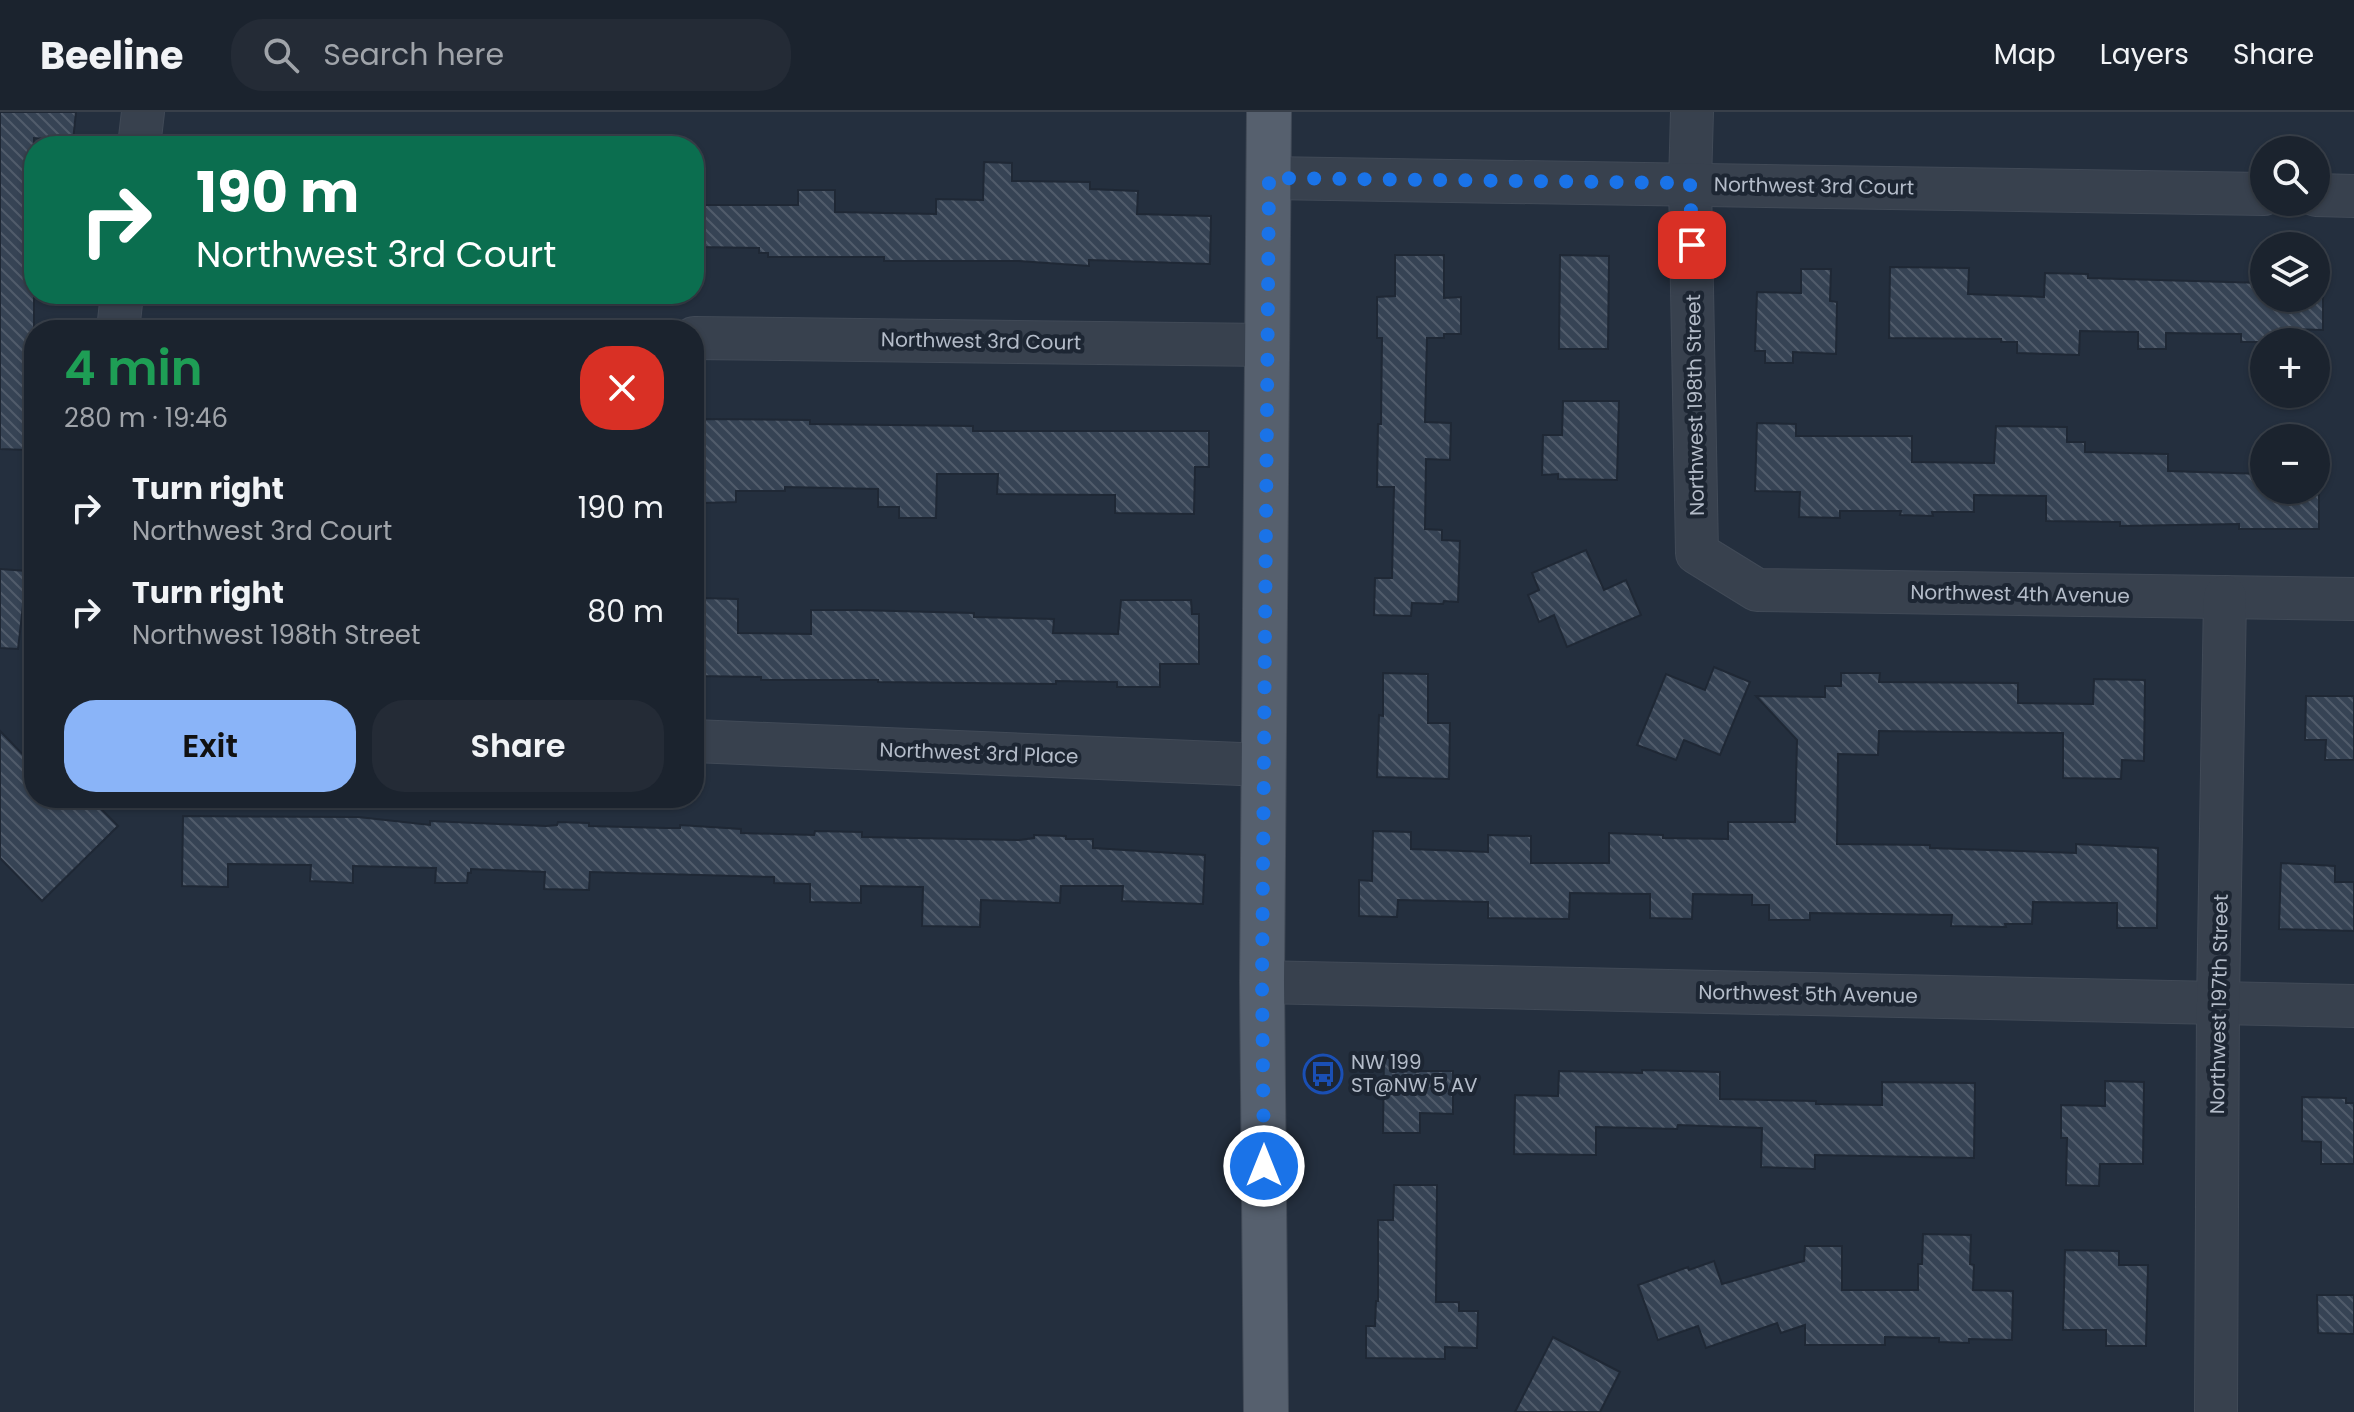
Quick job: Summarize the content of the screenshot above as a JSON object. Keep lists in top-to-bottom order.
{
  "streets": {
    "street": [
      "Northwest 3rd Court",
      "Northwest 198th Street",
      "Northwest 4th Avenue",
      "Northwest 3rd Place",
      "Northwest 5th Avenue",
      "Northwest 197th Street"
    ]
  },
  "crossings": [
    ["Northwest 3rd Court", "Northwest 198th Street"],
    ["Northwest 198th Street", "Northwest 4th Avenue"],
    ["Northwest 4th Avenue", "Northwest 197th Street"],
    ["Northwest 5th Avenue", "Northwest 197th Street"]
  ],
  "places": {
    "bus stop": ["NW 199 ST@NW 5 AV"]
  },
  "page": {
    "header": "Beeline",
    "search": "Search here",
    "nav": ["Map", "Layers", "Share"],
    "map_buttons": ["+", "−"],
    "turn": ["190 m", "Northwest 3rd Court"],
    "heading": ["4 min", "280 m · 19:46"],
    "list": [
      {
        "name": "Turn right",
        "note": "Northwest 3rd Court",
        "value": "190 m"
      },
      {
        "name": "Turn right",
        "note": "Northwest 198th Street",
        "value": "80 m"
      }
    ],
    "buttons": ["Exit", "Share"]
  }
}
